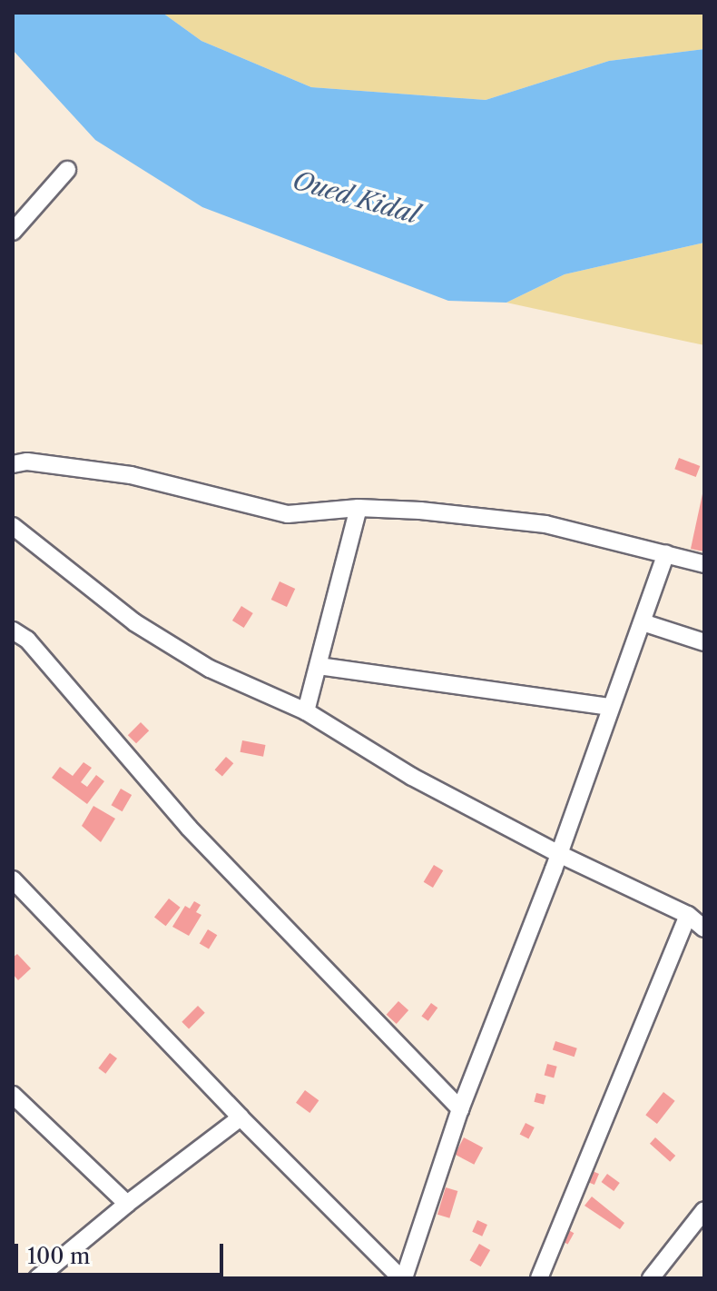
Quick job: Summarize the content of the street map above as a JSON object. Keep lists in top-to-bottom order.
{
  "water": ["Oued Kidal"],
  "scale_bar": "100 m"
}
